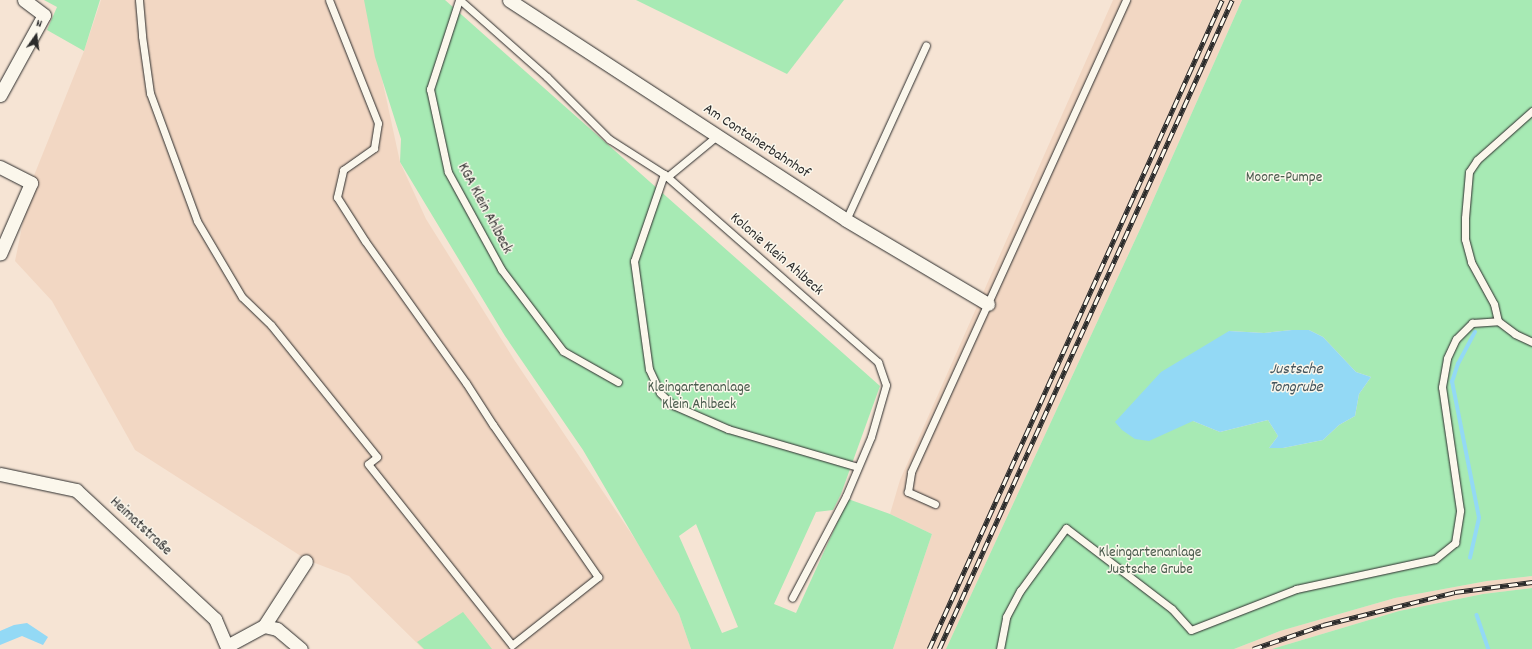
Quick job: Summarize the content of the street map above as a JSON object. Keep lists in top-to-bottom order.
{
  "streets": {
    "street": ["Am Containerbahnhof", "Heimatstraße"],
    "lane": ["KGA Klein Ahlbeck", "Kolonie Klein Ahlbeck"]
  },
  "crossings": [
    ["KGA Klein Ahlbeck", "Kolonie Klein Ahlbeck"]
  ],
  "water": ["Justsche Tongrube"],
  "parks": ["Moore-Pumpe", "Kleingartenanlage Klein Ahlbeck", "Kleingartenanlage Justsche Grube"],
  "north": "top"
}
